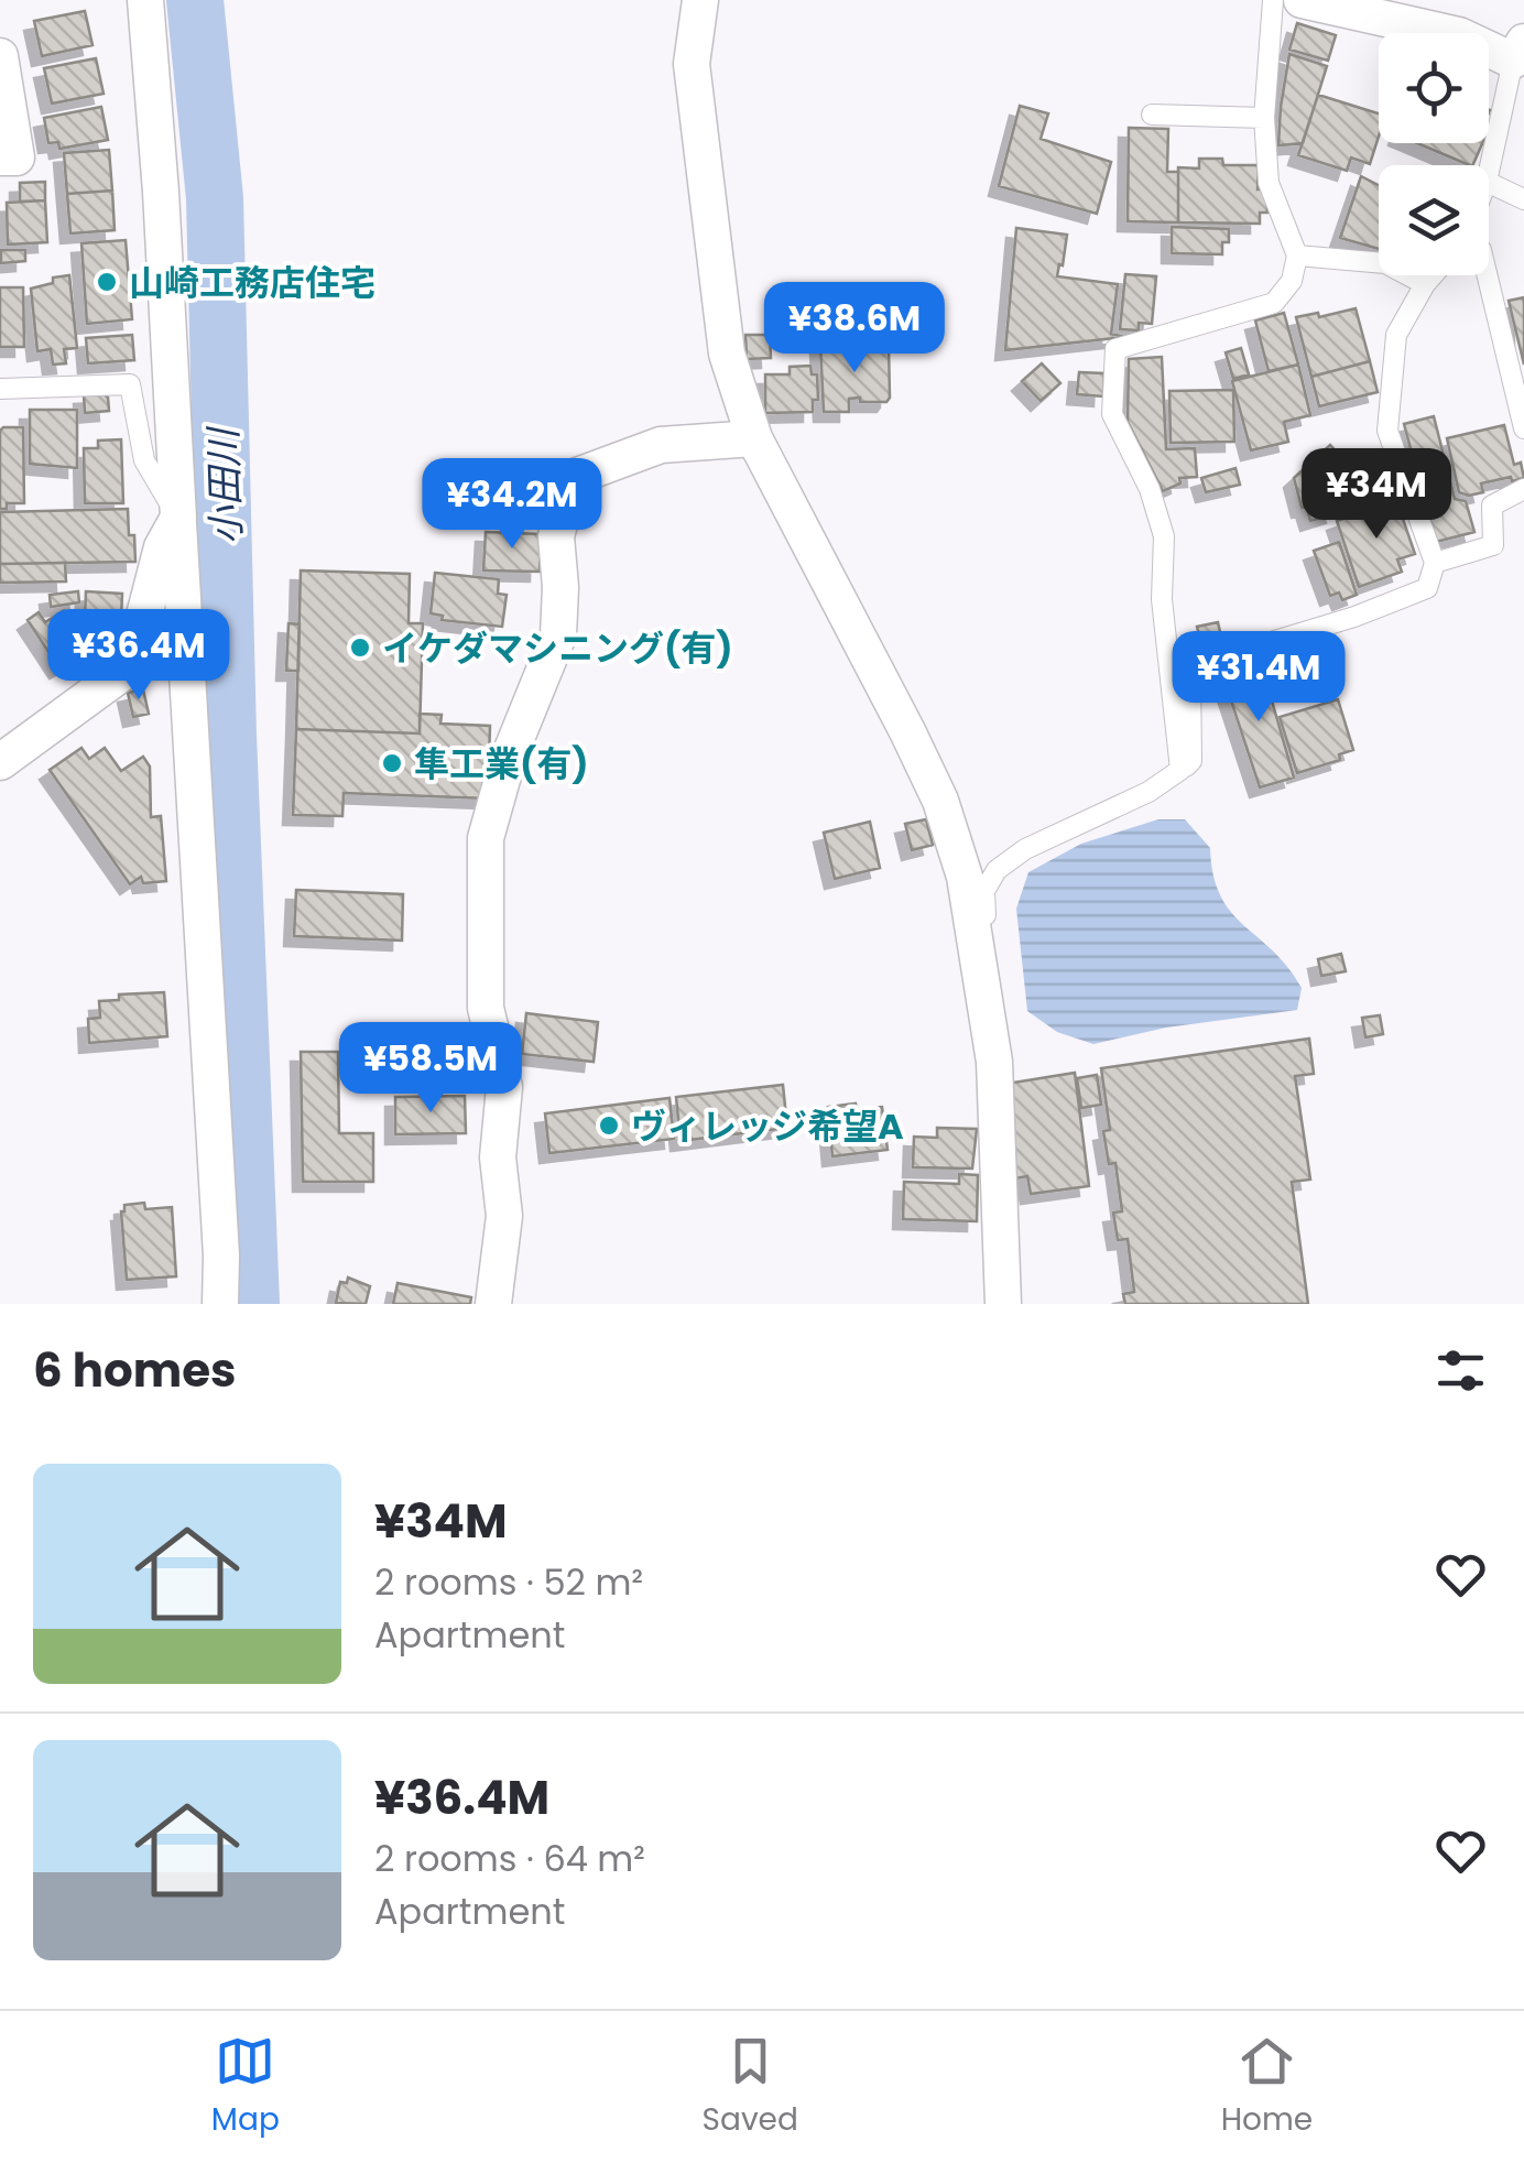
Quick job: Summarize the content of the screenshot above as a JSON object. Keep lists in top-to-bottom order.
{
  "water": ["小田川"],
  "places": [
    "山崎工務店住宅",
    "イケダマシニング(有)",
    "隼工業(有)",
    "ヴィレッジ希望A"
  ],
  "page": {
    "price": [
      "¥38.6M",
      "¥34M",
      "¥34.2M",
      "¥36.4M",
      "¥31.4M",
      "¥58.5M"
    ],
    "heading": "6 homes",
    "list": [
      {
        "name": "¥34M",
        "note": "2 rooms · 52 m² · Apartment"
      },
      {
        "name": "¥36.4M",
        "note": "2 rooms · 64 m² · Apartment"
      }
    ],
    "tabs": ["Map", "Saved", "Home"]
  }
}
